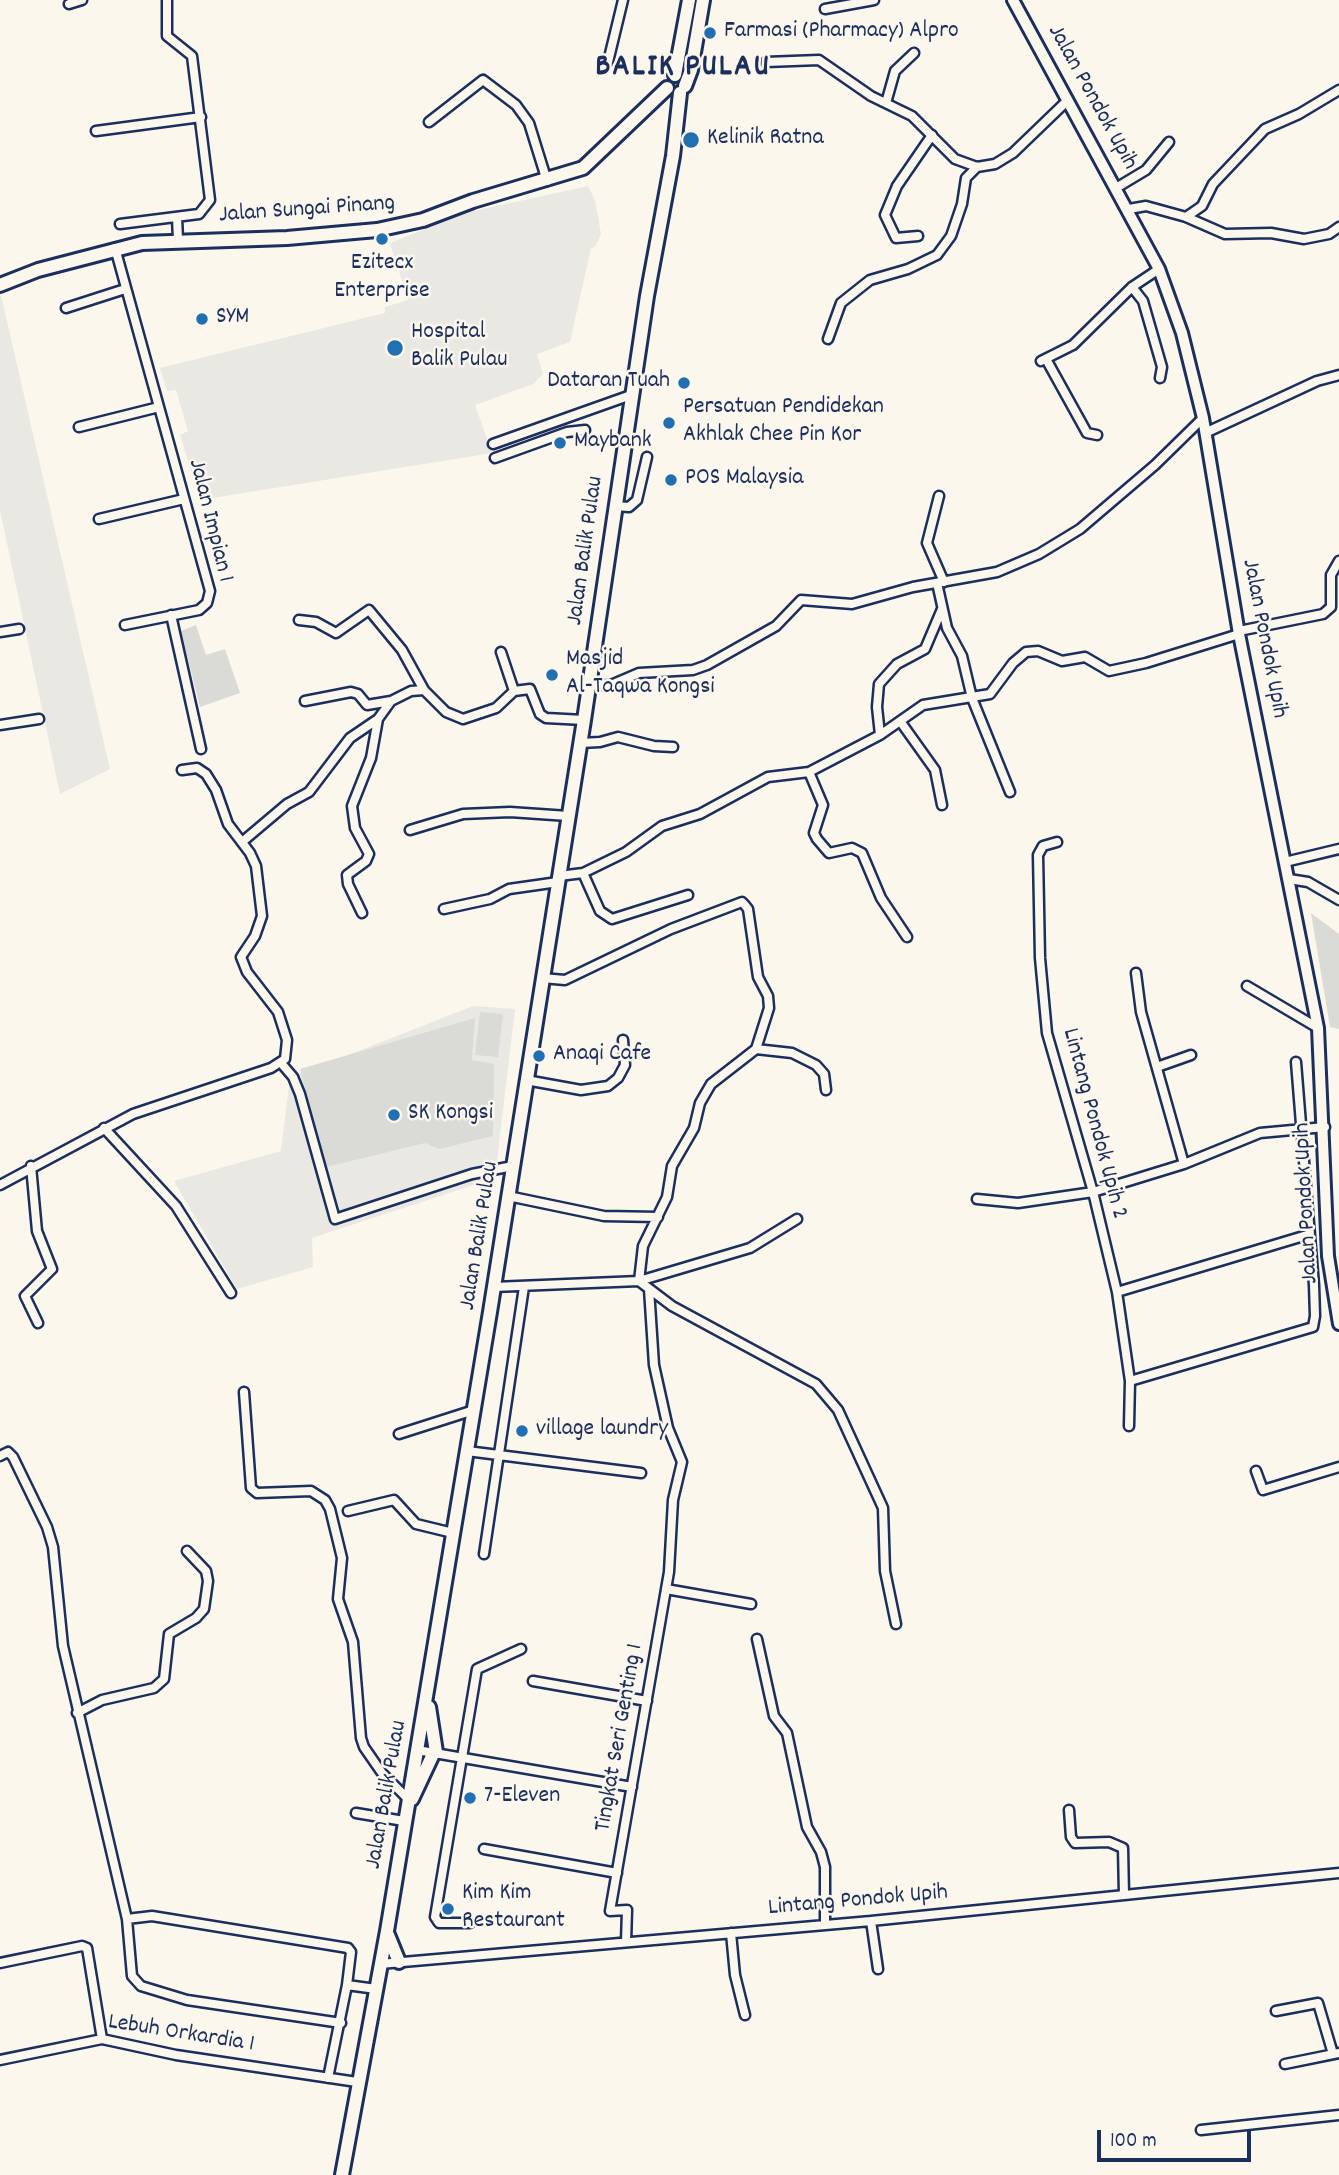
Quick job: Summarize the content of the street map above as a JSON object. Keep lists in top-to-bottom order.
{
  "streets": {
    "main road": ["Jalan Pondok Upih", "Jalan Sungai Pinang", "Jalan Balik Pulau"],
    "street": [
      "Jalan Impian 1",
      "Lintang Pondok Upih 2",
      "Tingkat Seri Genting 1",
      "Lintang Pondok Upih",
      "Lebuh Orkardia 1"
    ]
  },
  "crossings": [
    ["Jalan Sungai Pinang", "Jalan Impian 1"],
    ["Jalan Sungai Pinang", "Jalan Balik Pulau"],
    ["Jalan Balik Pulau", "Lintang Pondok Upih"],
    ["Jalan Balik Pulau", "Lebuh Orkardia 1"],
    ["Tingkat Seri Genting 1", "Lintang Pondok Upih"]
  ],
  "districts": ["BALIK PULAU"],
  "places": [
    "Farmasi (Pharmacy) Alpro",
    "Kelinik Ratna",
    "Ezitecx Enterprise",
    "SYM",
    "Hospital Balik Pulau",
    "Dataran Tuah",
    "Persatuan Pendidekan Akhlak Chee Pin Kor",
    "Maybank",
    "POS Malaysia",
    "Masjid Al-Taqwa Kongsi",
    "Anaqi Cafe",
    "SK Kongsi",
    "village laundry",
    "7-Eleven",
    "Kim Kim Restaurant"
  ],
  "scale_bar": "100 m"
}
